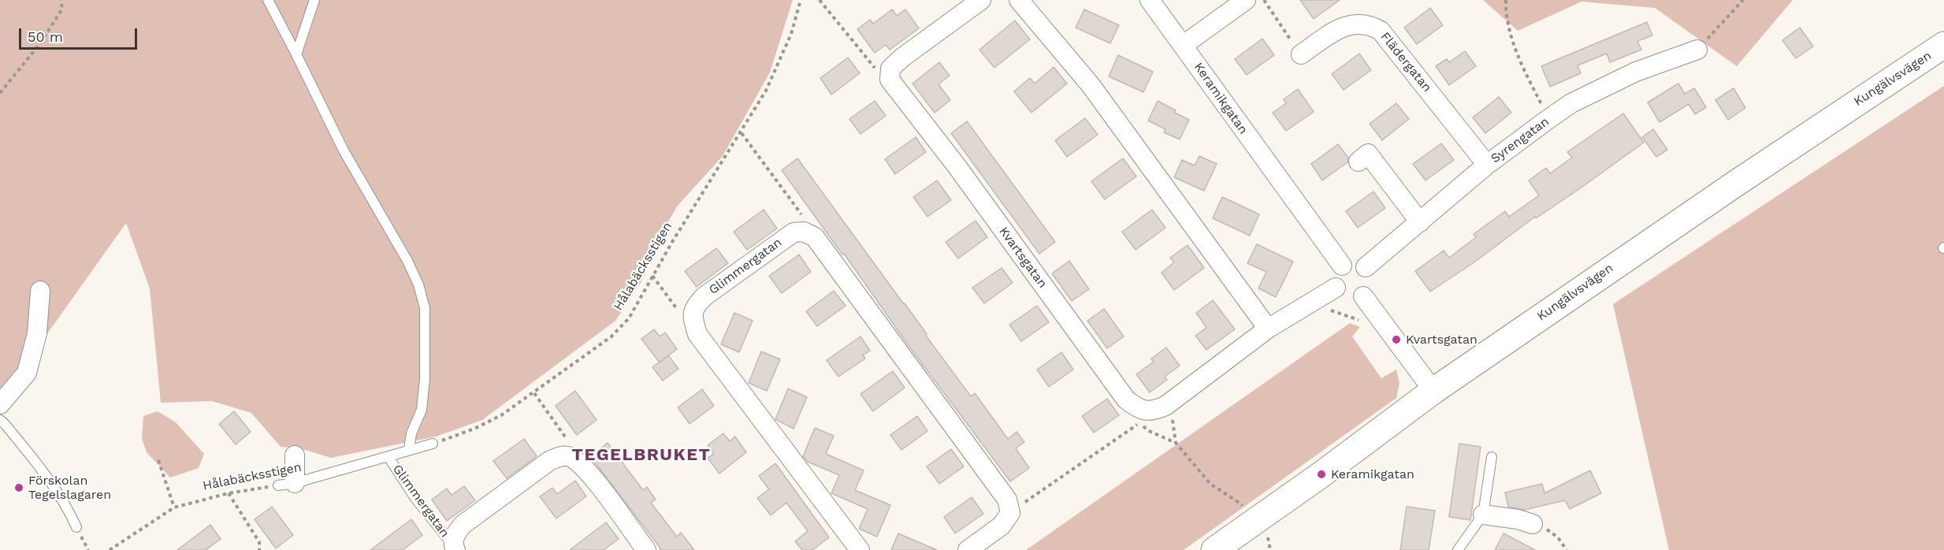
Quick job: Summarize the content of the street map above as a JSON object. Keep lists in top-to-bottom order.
{
  "streets": {
    "main road": ["Kungälvsvägen"],
    "street": [
      "Flädergatan",
      "Keramikgatan",
      "Syrengatan",
      "Kvartsgatan",
      "Glimmergatan"
    ],
    "lane": ["Hålabäcksstigen"]
  },
  "crossings": [
    ["Flädergatan", "Syrengatan"],
    ["Keramikgatan", "Syrengatan"],
    ["Keramikgatan", "Kvartsgatan"],
    ["Syrengatan", "Kvartsgatan"],
    ["Hålabäcksstigen", "Glimmergatan"]
  ],
  "districts": ["TEGELBRUKET"],
  "places": ["Kvartsgatan", "Keramikgatan", "Förskolan Tegelslagaren"],
  "scale_bar": "50 m"
}
